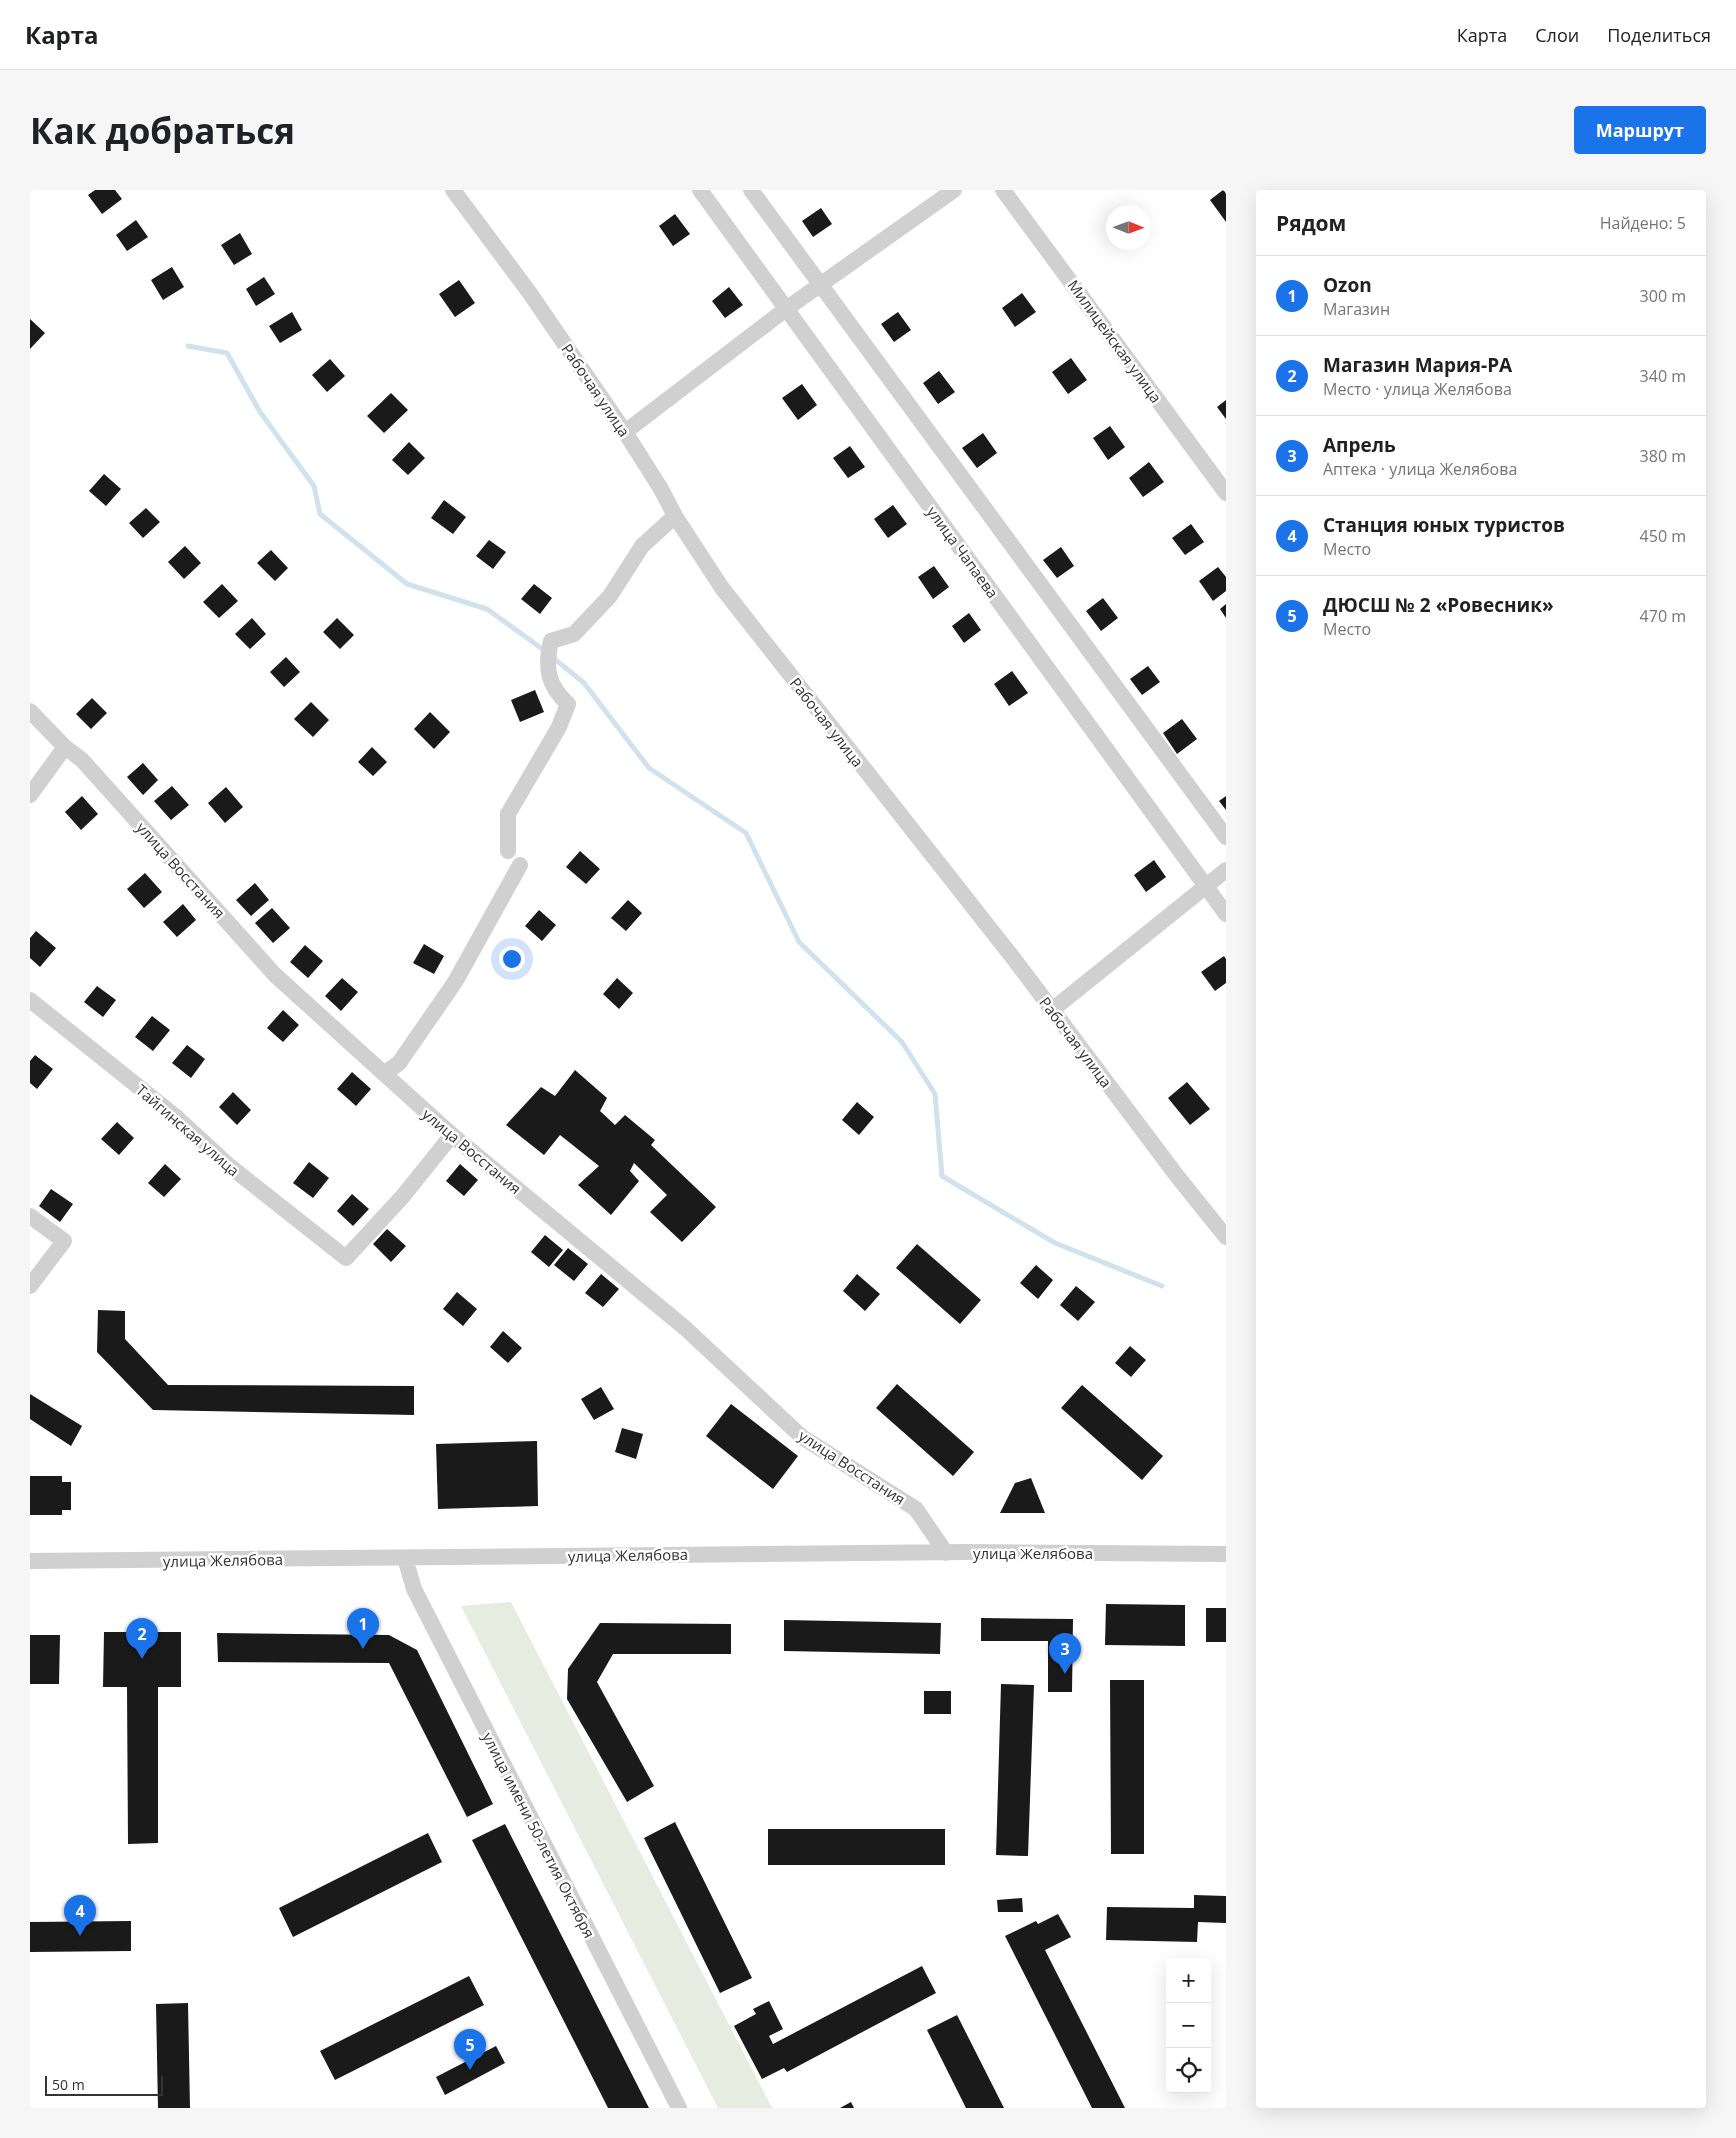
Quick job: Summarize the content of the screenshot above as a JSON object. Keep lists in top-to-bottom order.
{
  "streets": {
    "street": [
      "Милицейская улица",
      "Рабочая улица",
      "улица Чапаева",
      "улица Восстания",
      "Тайгинская улица",
      "улица Желябова",
      "улица имени 50-летия Октября"
    ]
  },
  "crossings": [
    ["улица Восстания", "Тайгинская улица"],
    ["улица Восстания", "улица Желябова"],
    ["улица Желябова", "улица имени 50-летия Октября"]
  ],
  "scale_bar": "50 m",
  "north": "right",
  "page": {
    "header": "Карта",
    "nav": ["Карта", "Слои", "Поделиться"],
    "buttons": "Маршрут",
    "title": "Как добраться",
    "heading": ["Рядом", "Найдено: 5"],
    "list": [
      {
        "mark": "1",
        "name": "Ozon",
        "note": "Магазин",
        "value": "300 m"
      },
      {
        "mark": "2",
        "name": "Магазин Мария-РА",
        "note": "Место · улица Желябова",
        "value": "340 m"
      },
      {
        "mark": "3",
        "name": "Апрель",
        "note": "Аптека · улица Желябова",
        "value": "380 m"
      },
      {
        "mark": "4",
        "name": "Станция юных туристов",
        "note": "Место",
        "value": "450 m"
      },
      {
        "mark": "5",
        "name": "ДЮСШ № 2 «Ровесник»",
        "note": "Место",
        "value": "470 m"
      }
    ],
    "pins": [
      "1",
      "2",
      "3",
      "4",
      "5"
    ],
    "map_buttons": ["+", "−"],
    "scale": "50 m"
  }
}
